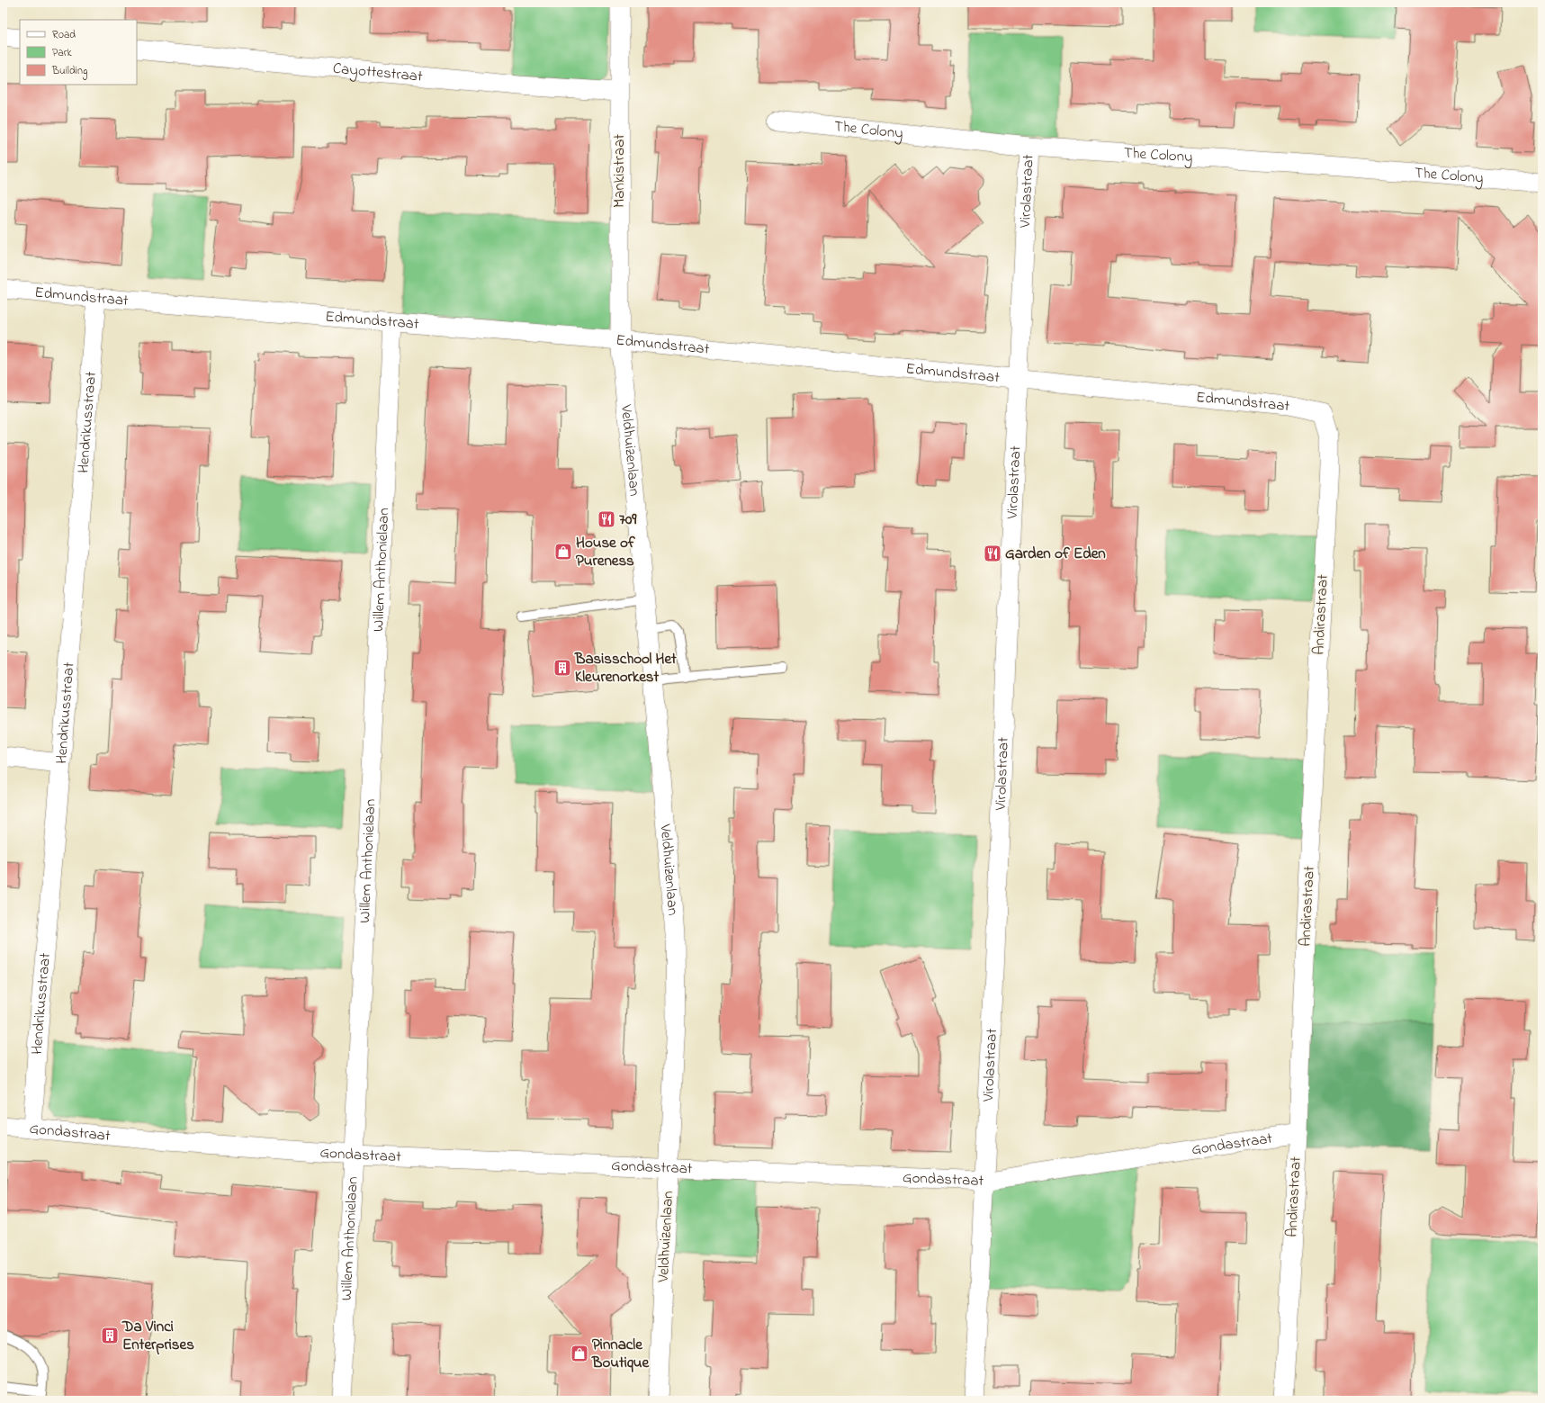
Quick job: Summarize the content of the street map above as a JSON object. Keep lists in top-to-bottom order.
{
  "streets": {
    "street": [
      "Cayottestraat",
      "The Colony",
      "Mankistraat",
      "Virolastraat",
      "Edmundstraat",
      "Hendrikusstraat",
      "Veldhuizenlaan",
      "Willem Anthonielaan",
      "Andirastraat",
      "Gondastraat"
    ]
  },
  "crossings": [
    ["Cayottestraat", "Mankistraat"],
    ["The Colony", "Virolastraat"],
    ["Mankistraat", "Edmundstraat"],
    ["Mankistraat", "Veldhuizenlaan"],
    ["Virolastraat", "Edmundstraat"],
    ["Virolastraat", "Gondastraat"],
    ["Edmundstraat", "Hendrikusstraat"],
    ["Edmundstraat", "Veldhuizenlaan"],
    ["Edmundstraat", "Willem Anthonielaan"],
    ["Edmundstraat", "Andirastraat"],
    ["Hendrikusstraat", "Gondastraat"],
    ["Veldhuizenlaan", "Gondastraat"],
    ["Willem Anthonielaan", "Gondastraat"],
    ["Andirastraat", "Gondastraat"]
  ],
  "places": {
    "restaurant": ["709", "Garden of Eden"],
    "shop": ["House of Pureness", "Pinnacle Boutique"],
    "building": ["Basisschool Het Kleurenorkest", "Da Vinci Enterprises"]
  },
  "legend": ["Road", "Park", "Building"]
}
